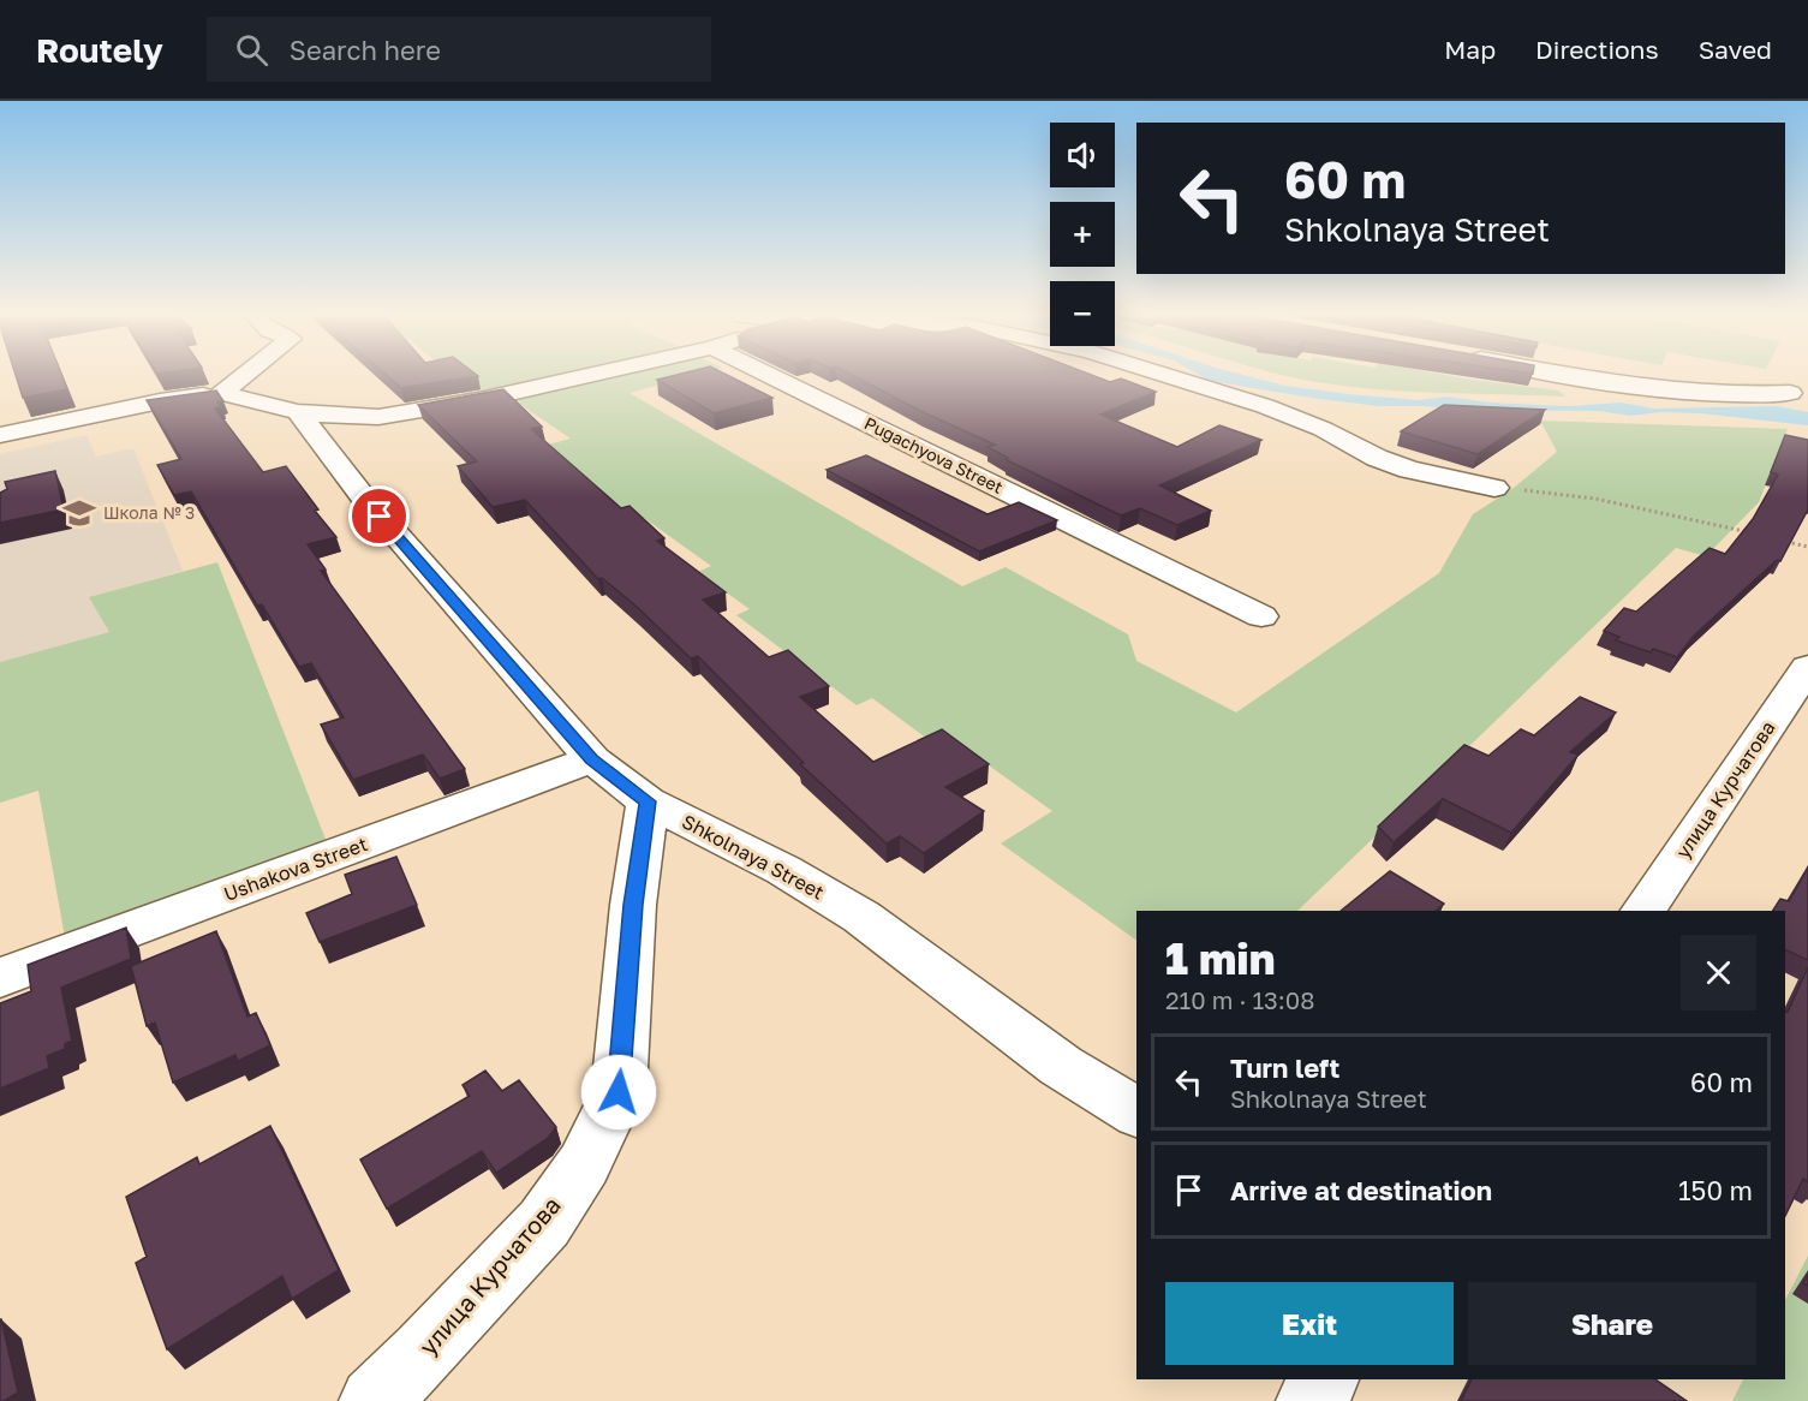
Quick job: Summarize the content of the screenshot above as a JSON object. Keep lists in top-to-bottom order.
{
  "streets": {
    "street": [
      "Pugachyova Street",
      "улица Курчатова",
      "Shkolnaya Street",
      "Ushakova Street"
    ]
  },
  "crossings": [
    ["улица Курчатова", "Shkolnaya Street"],
    ["Shkolnaya Street", "Ushakova Street"]
  ],
  "places": {
    "school or university": ["Школа № 3"]
  },
  "page": {
    "header": "Routely",
    "search": "Search here",
    "nav": ["Map", "Directions", "Saved"],
    "map_buttons": ["+", "−"],
    "turn": ["60 m", "Shkolnaya Street"],
    "heading": ["1 min", "210 m · 13:08"],
    "list": [
      {
        "name": "Turn left",
        "note": "Shkolnaya Street",
        "value": "60 m"
      },
      {
        "name": "Arrive at destination",
        "value": "150 m"
      }
    ],
    "buttons": ["Exit", "Share"]
  }
}
